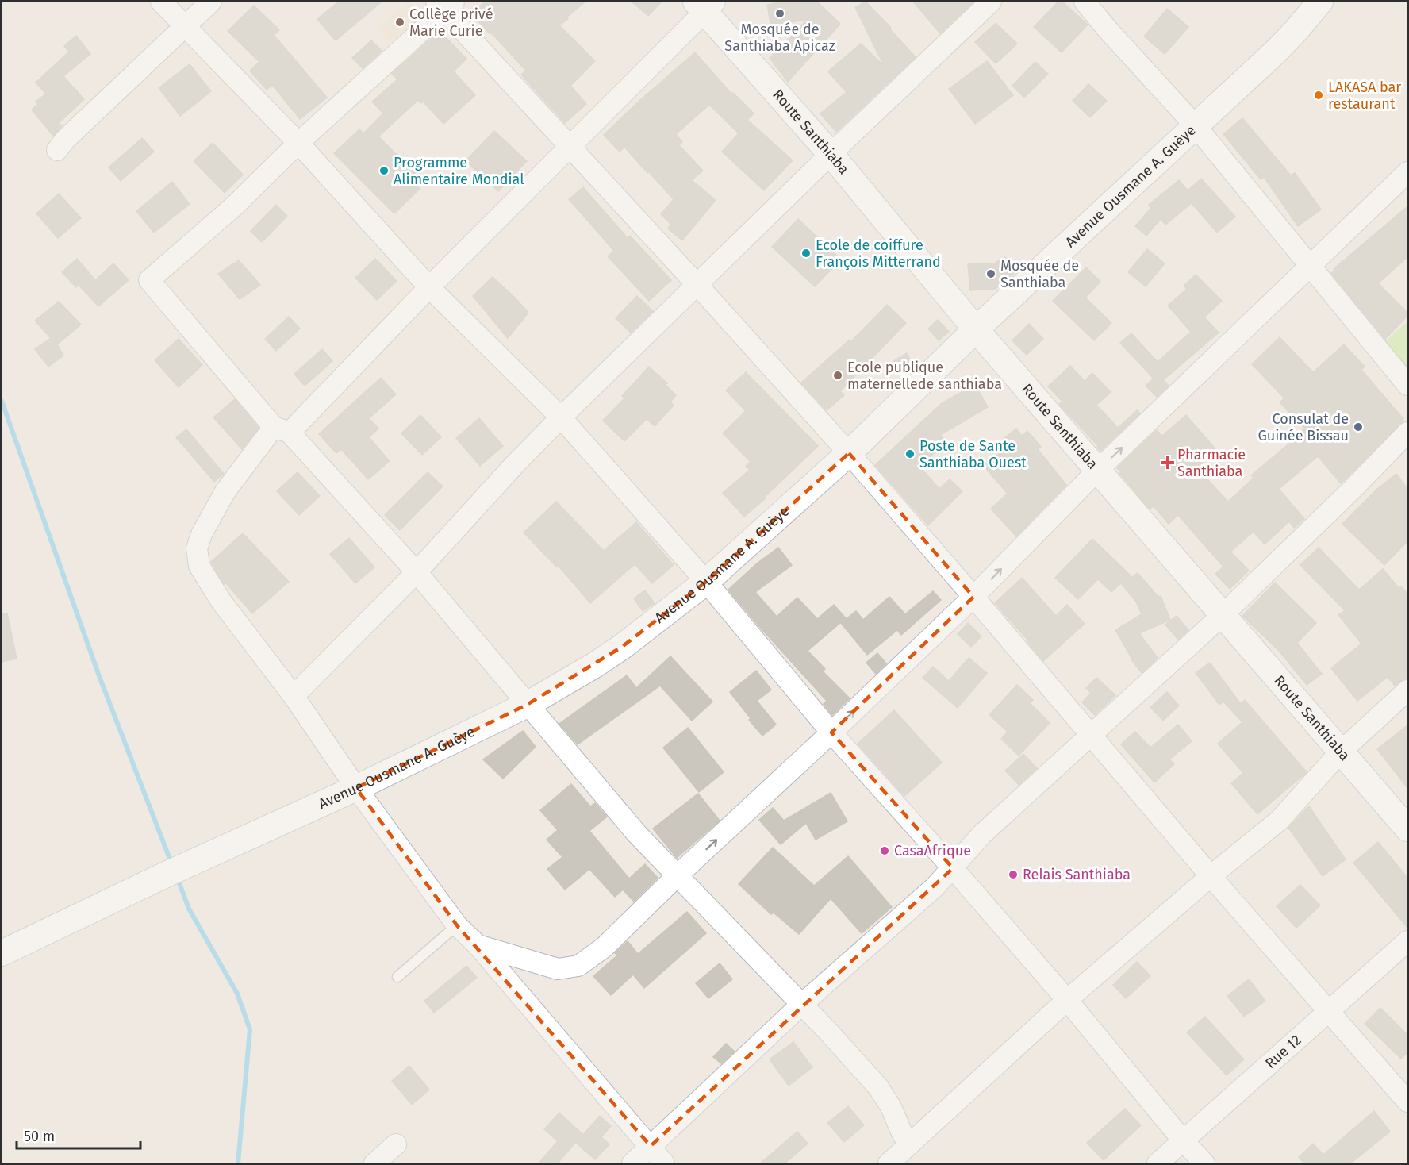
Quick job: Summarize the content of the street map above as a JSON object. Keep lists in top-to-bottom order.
{
  "streets": {
    "street": ["Route Santhiaba", "Avenue Ousmane A. Guèye", "Rue 12"]
  },
  "crossings": [
    ["Route Santhiaba", "Avenue Ousmane A. Guèye"]
  ],
  "places": {
    "other": [
      "Mosquée de Santhiaba Apicaz",
      "Collège privé Marie Curie",
      "LAKASA bar restaurant",
      "Programme Alimentaire Mondial",
      "Ecole de coiffure François Mitterrand",
      "Mosquée de Santhiaba",
      "Ecole publique maternellede santhiaba",
      "Consulat de Guinée Bissau",
      "Poste de Sante Santhiaba Ouest",
      "CasaAfrique",
      "Relais Santhiaba"
    ],
    "health": ["Pharmacie Santhiaba"]
  },
  "scale_bar": "50 m"
}
